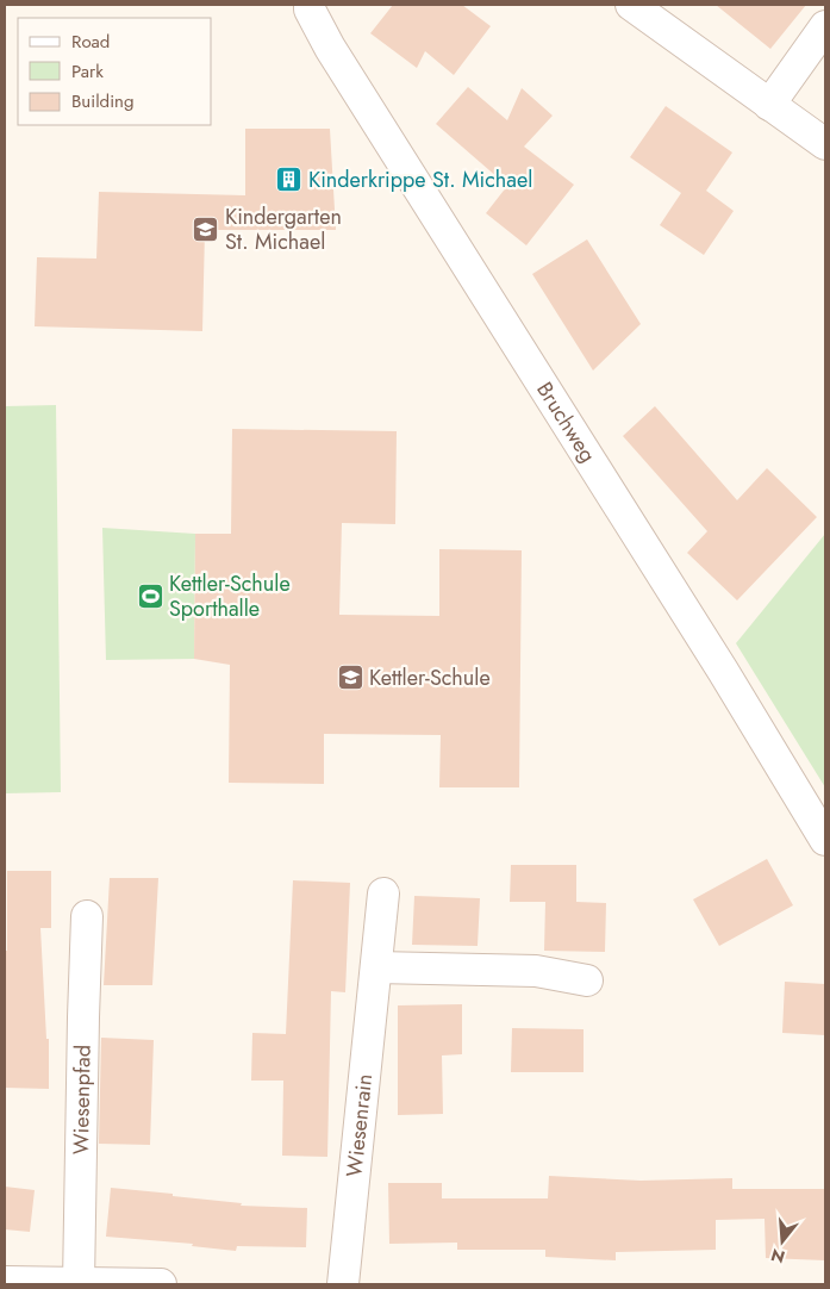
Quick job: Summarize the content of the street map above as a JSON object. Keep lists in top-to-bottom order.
{
  "streets": {
    "street": ["Bruchweg", "Wiesenpfad", "Wiesenrain"]
  },
  "places": {
    "building": ["Kinderkrippe St. Michael"],
    "school or university": ["Kindergarten St. Michael", "Kettler-Schule"],
    "sports": ["Kettler-Schule Sporthalle"]
  },
  "legend": ["Road", "Park", "Building"],
  "north": "bottom"
}
